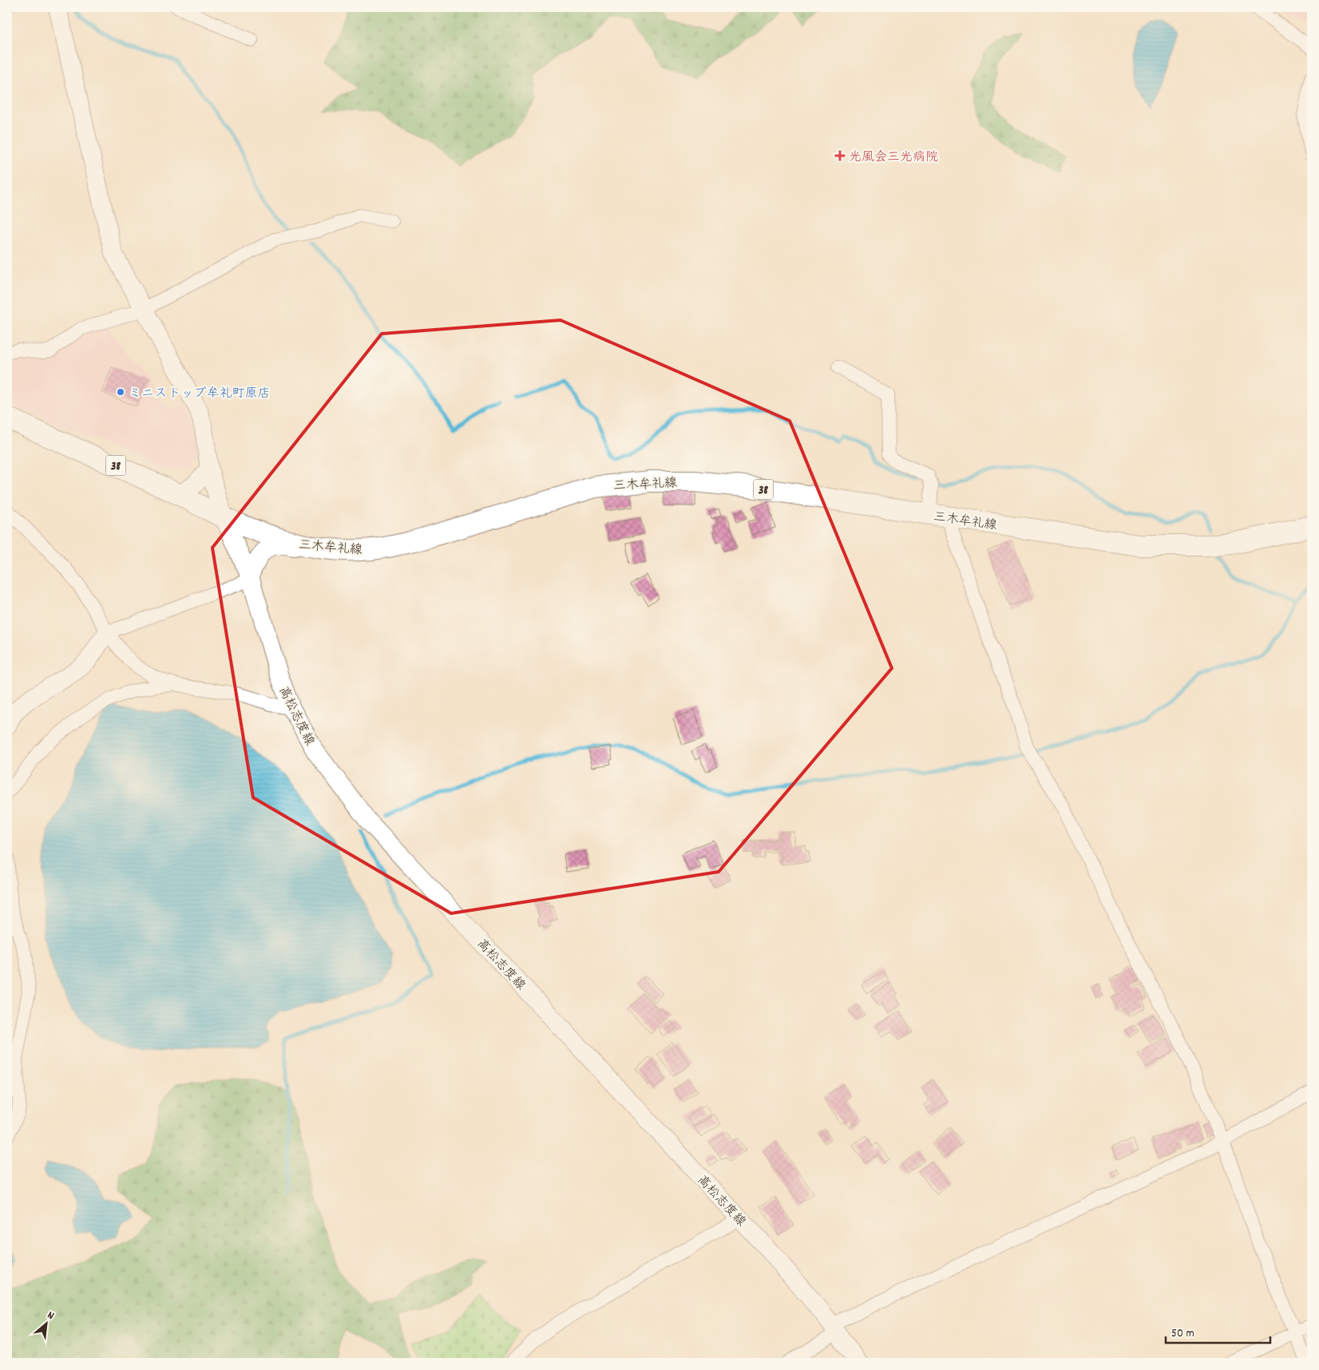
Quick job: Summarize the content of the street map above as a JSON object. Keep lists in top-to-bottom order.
{
  "streets": {
    "main road": ["38", "三木牟礼線", "高松志度線"]
  },
  "crossings": [
    ["三木牟礼線", "高松志度線"]
  ],
  "places": {
    "health": ["光風会三光病院"],
    "other": ["ミニストップ牟礼町原店"]
  },
  "scale_bar": "50 m",
  "north": "top right"
}
